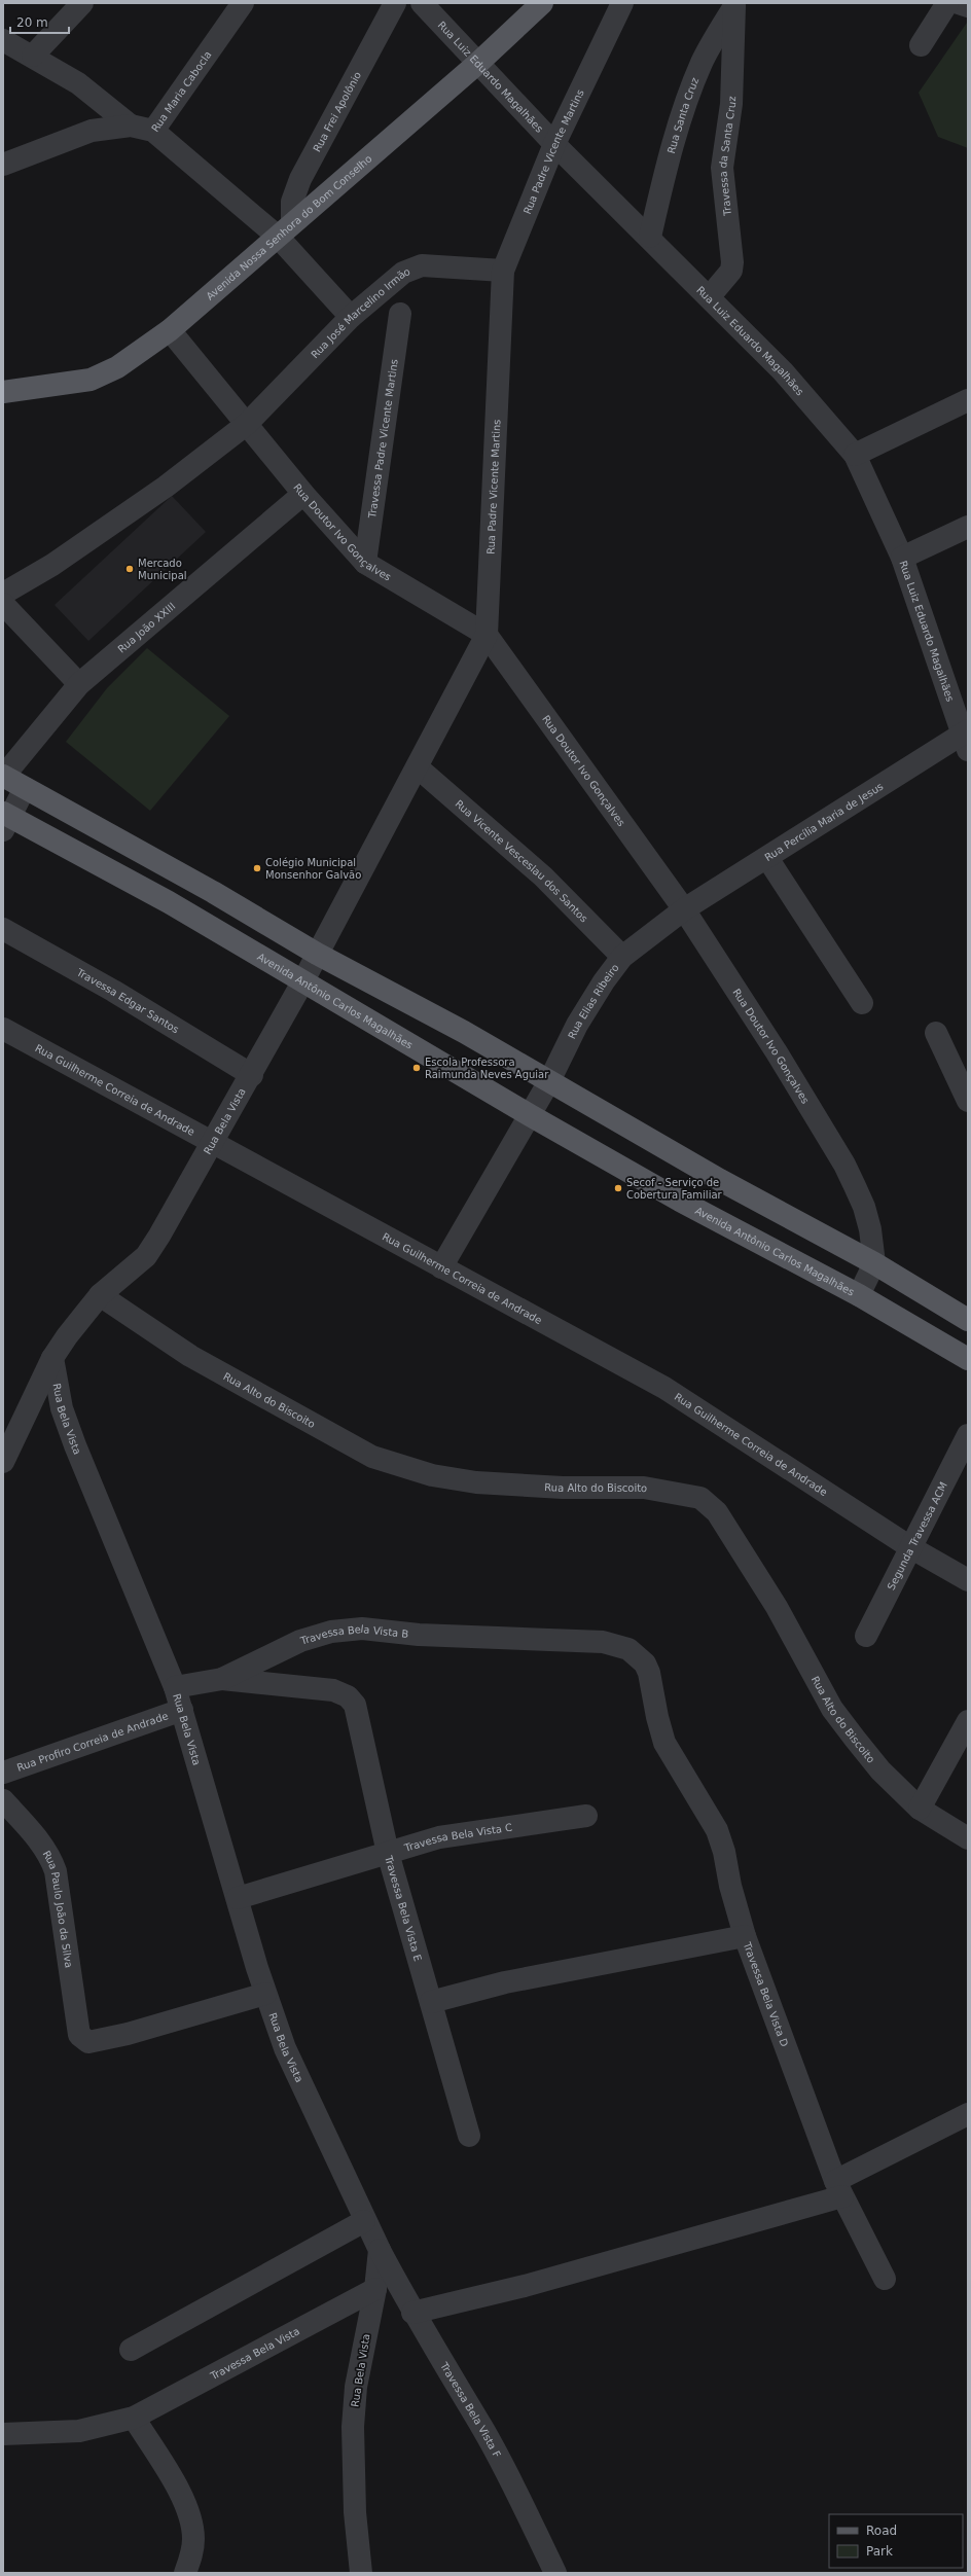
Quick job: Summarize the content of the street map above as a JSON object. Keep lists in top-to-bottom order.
{
  "streets": {
    "main road": ["Avenida Nossa Senhora do Bom Conselho", "Avenida Antônio Carlos Magalhães"],
    "street": [
      "Rua Luiz Eduardo Magalhães",
      "Rua Maria Cabocla",
      "Rua Frei Apolônio",
      "Rua Santa Cruz",
      "Rua Padre Vicente Martins",
      "Travessa da Santa Cruz",
      "Rua José Marcelino Irmão",
      "Travessa Padre Vicente Martins",
      "Rua Doutor Ivo Gonçalves",
      "Rua João XXIII",
      "Rua Percília Maria de Jesus",
      "Rua Vicente Vesceslau dos Santos",
      "Travessa Edgar Santos",
      "Rua Elias Ribeiro",
      "Rua Guilherme Correia de Andrade",
      "Rua Bela Vista",
      "Rua Alto do Biscoito",
      "Segunda Travessa ACM",
      "Travessa Bela Vista B",
      "Rua Profiro Correia de Andrade",
      "Travessa Bela Vista C",
      "Travessa Bela Vista E",
      "Rua Paulo João da Silva",
      "Travessa Bela Vista D",
      "Travessa Bela Vista",
      "Travessa Bela Vista F"
    ]
  },
  "crossings": [
    ["Rua Luiz Eduardo Magalhães", "Rua Santa Cruz"],
    ["Rua Luiz Eduardo Magalhães", "Rua Padre Vicente Martins"],
    ["Rua Luiz Eduardo Magalhães", "Travessa da Santa Cruz"],
    ["Rua Luiz Eduardo Magalhães", "Avenida Nossa Senhora do Bom Conselho"],
    ["Rua Luiz Eduardo Magalhães", "Rua Percília Maria de Jesus"],
    ["Rua Frei Apolônio", "Avenida Nossa Senhora do Bom Conselho"],
    ["Rua Santa Cruz", "Travessa da Santa Cruz"],
    ["Rua Padre Vicente Martins", "Rua José Marcelino Irmão"],
    ["Rua Padre Vicente Martins", "Rua Doutor Ivo Gonçalves"],
    ["Rua Padre Vicente Martins", "Rua Vicente Vesceslau dos Santos"],
    ["Rua Padre Vicente Martins", "Rua Bela Vista"],
    ["Avenida Nossa Senhora do Bom Conselho", "Rua Doutor Ivo Gonçalves"],
    ["Rua José Marcelino Irmão", "Rua Doutor Ivo Gonçalves"],
    ["Travessa Padre Vicente Martins", "Rua Doutor Ivo Gonçalves"],
    ["Rua Doutor Ivo Gonçalves", "Rua João XXIII"],
    ["Rua Doutor Ivo Gonçalves", "Rua Percília Maria de Jesus"],
    ["Rua Doutor Ivo Gonçalves", "Rua Elias Ribeiro"],
    ["Rua Percília Maria de Jesus", "Rua Elias Ribeiro"],
    ["Rua Vicente Vesceslau dos Santos", "Rua Elias Ribeiro"],
    ["Travessa Edgar Santos", "Rua Bela Vista"],
    ["Avenida Antônio Carlos Magalhães", "Rua Elias Ribeiro"],
    ["Avenida Antônio Carlos Magalhães", "Rua Bela Vista"],
    ["Rua Elias Ribeiro", "Rua Guilherme Correia de Andrade"],
    ["Rua Guilherme Correia de Andrade", "Rua Bela Vista"],
    ["Rua Guilherme Correia de Andrade", "Segunda Travessa ACM"],
    ["Rua Bela Vista", "Rua Alto do Biscoito"],
    ["Rua Bela Vista", "Travessa Bela Vista B"],
    ["Rua Bela Vista", "Rua Profiro Correia de Andrade"],
    ["Rua Bela Vista", "Travessa Bela Vista C"],
    ["Rua Bela Vista", "Rua Paulo João da Silva"],
    ["Rua Bela Vista", "Travessa Bela Vista"],
    ["Rua Bela Vista", "Travessa Bela Vista F"],
    ["Travessa Bela Vista B", "Travessa Bela Vista E"],
    ["Travessa Bela Vista B", "Travessa Bela Vista D"],
    ["Travessa Bela Vista C", "Travessa Bela Vista E"],
    ["Travessa Bela Vista E", "Travessa Bela Vista D"]
  ],
  "places": [
    "Mercado Municipal",
    "Colégio Municipal Monsenhor Galvão",
    "Escola Professora Raimunda Neves Aguiar",
    "Secof - Serviço de Cobertura Familiar"
  ],
  "legend": ["Road", "Park"],
  "scale_bar": "20 m"
}
